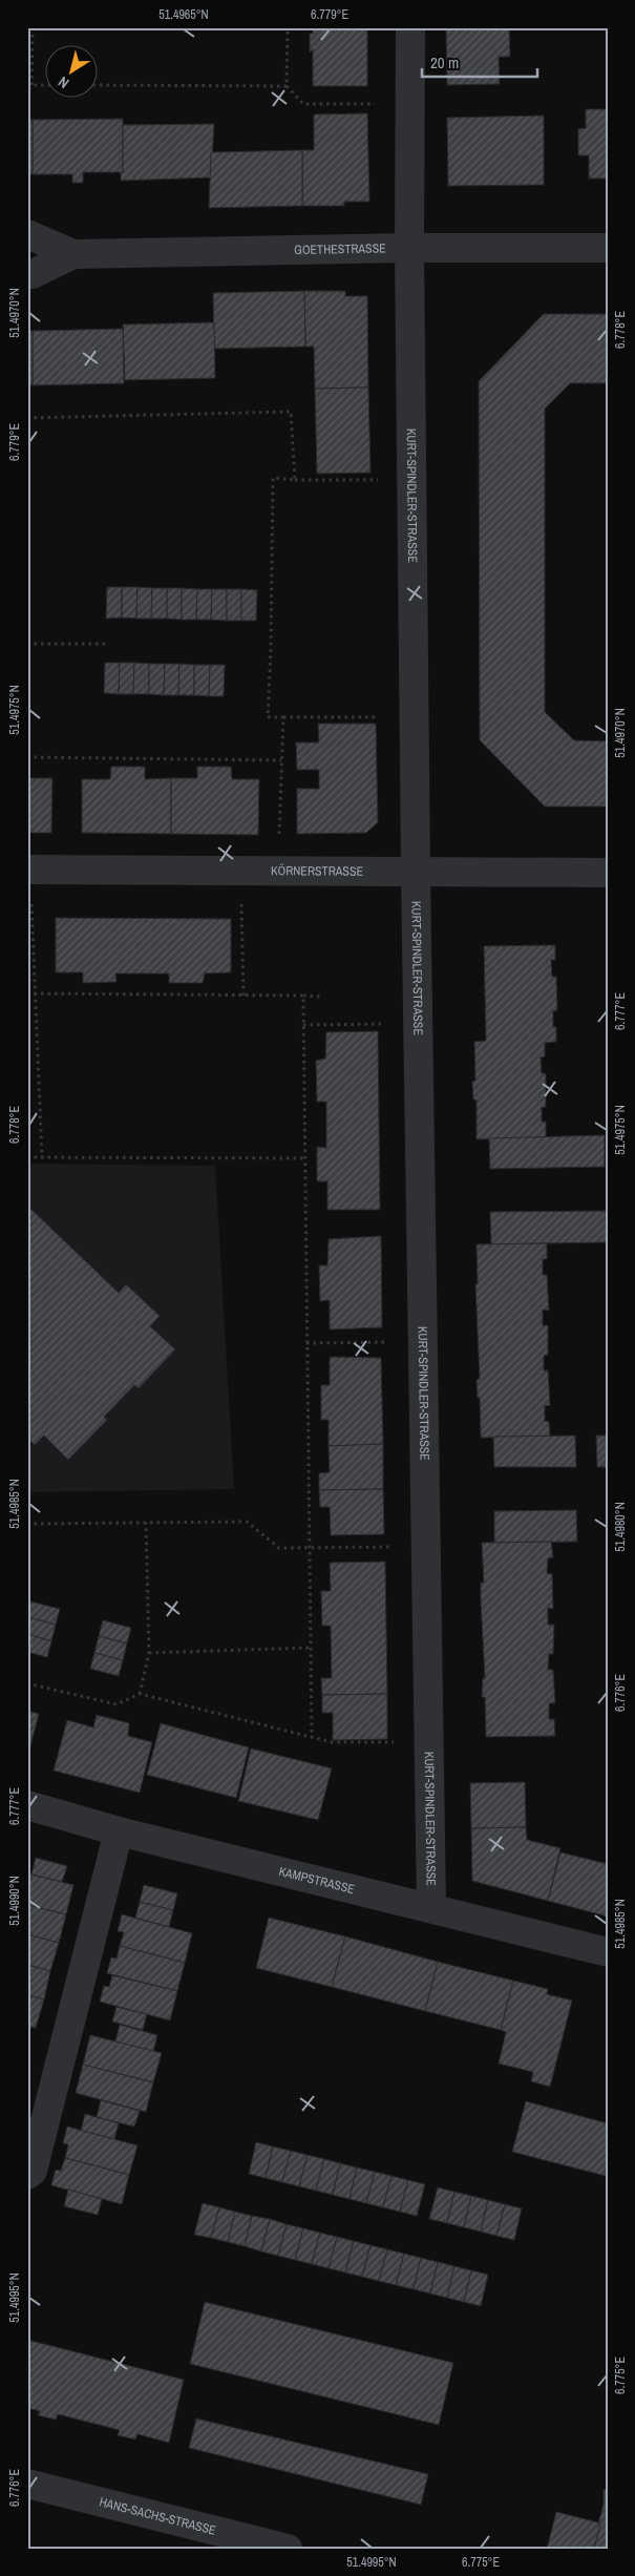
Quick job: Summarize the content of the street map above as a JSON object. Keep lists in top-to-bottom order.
{
  "streets": {
    "street": [
      "GOETHESTRASSE",
      "KURT-SPINDLER-STRASSE",
      "KÖRNERSTRASSE",
      "KAMPSTRASSE",
      "HANS-SACHS-STRASSE"
    ]
  },
  "crossings": [
    ["GOETHESTRASSE", "KURT-SPINDLER-STRASSE"],
    ["KURT-SPINDLER-STRASSE", "KÖRNERSTRASSE"],
    ["KURT-SPINDLER-STRASSE", "KAMPSTRASSE"]
  ],
  "scale_bar": "20 m",
  "north": "bottom left",
  "coordinates": [
    "51.4965°N",
    "6.779°E",
    "51.4970°N",
    "6.778°E",
    "51.4975°N",
    "6.777°E",
    "51.4985°N",
    "51.4980°N",
    "6.776°E",
    "51.4990°N",
    "51.4995°N",
    "6.775°E"
  ]
}
